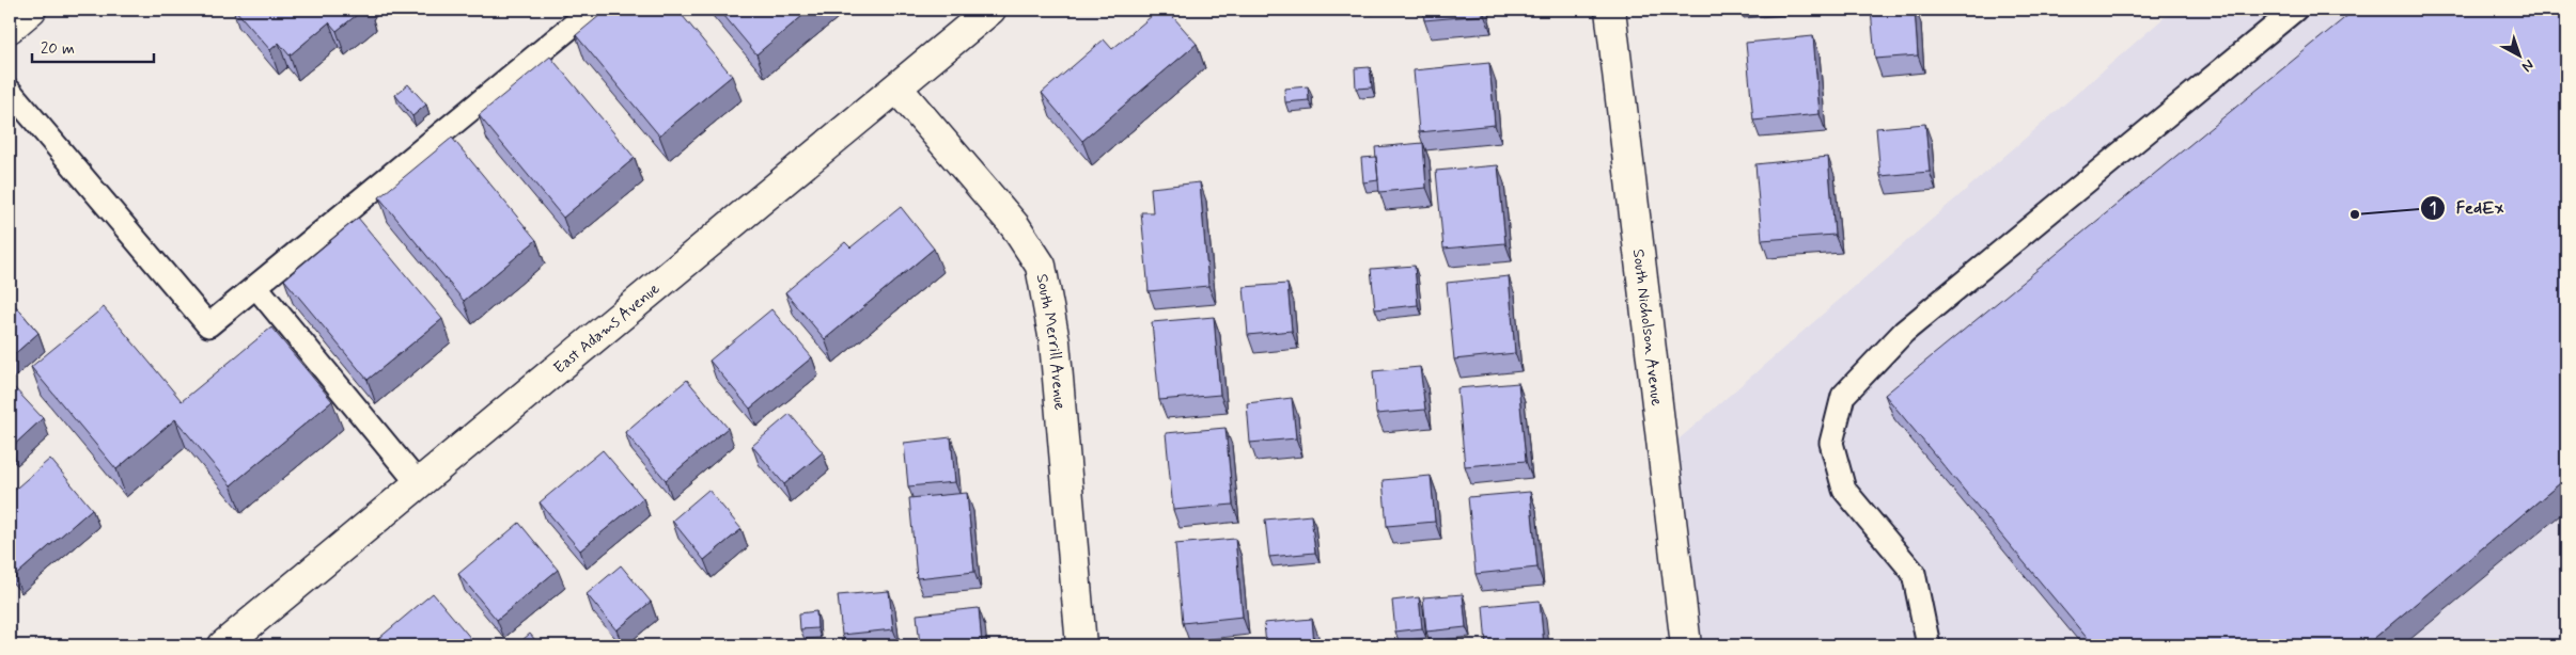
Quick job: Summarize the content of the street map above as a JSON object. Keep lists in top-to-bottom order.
{
  "streets": {
    "street": ["East Adams Avenue", "South Nicholson Avenue", "South Merrill Avenue"]
  },
  "crossings": [
    ["East Adams Avenue", "South Merrill Avenue"]
  ],
  "places": ["FedEx"],
  "scale_bar": "20 m",
  "north": "bottom right"
}
